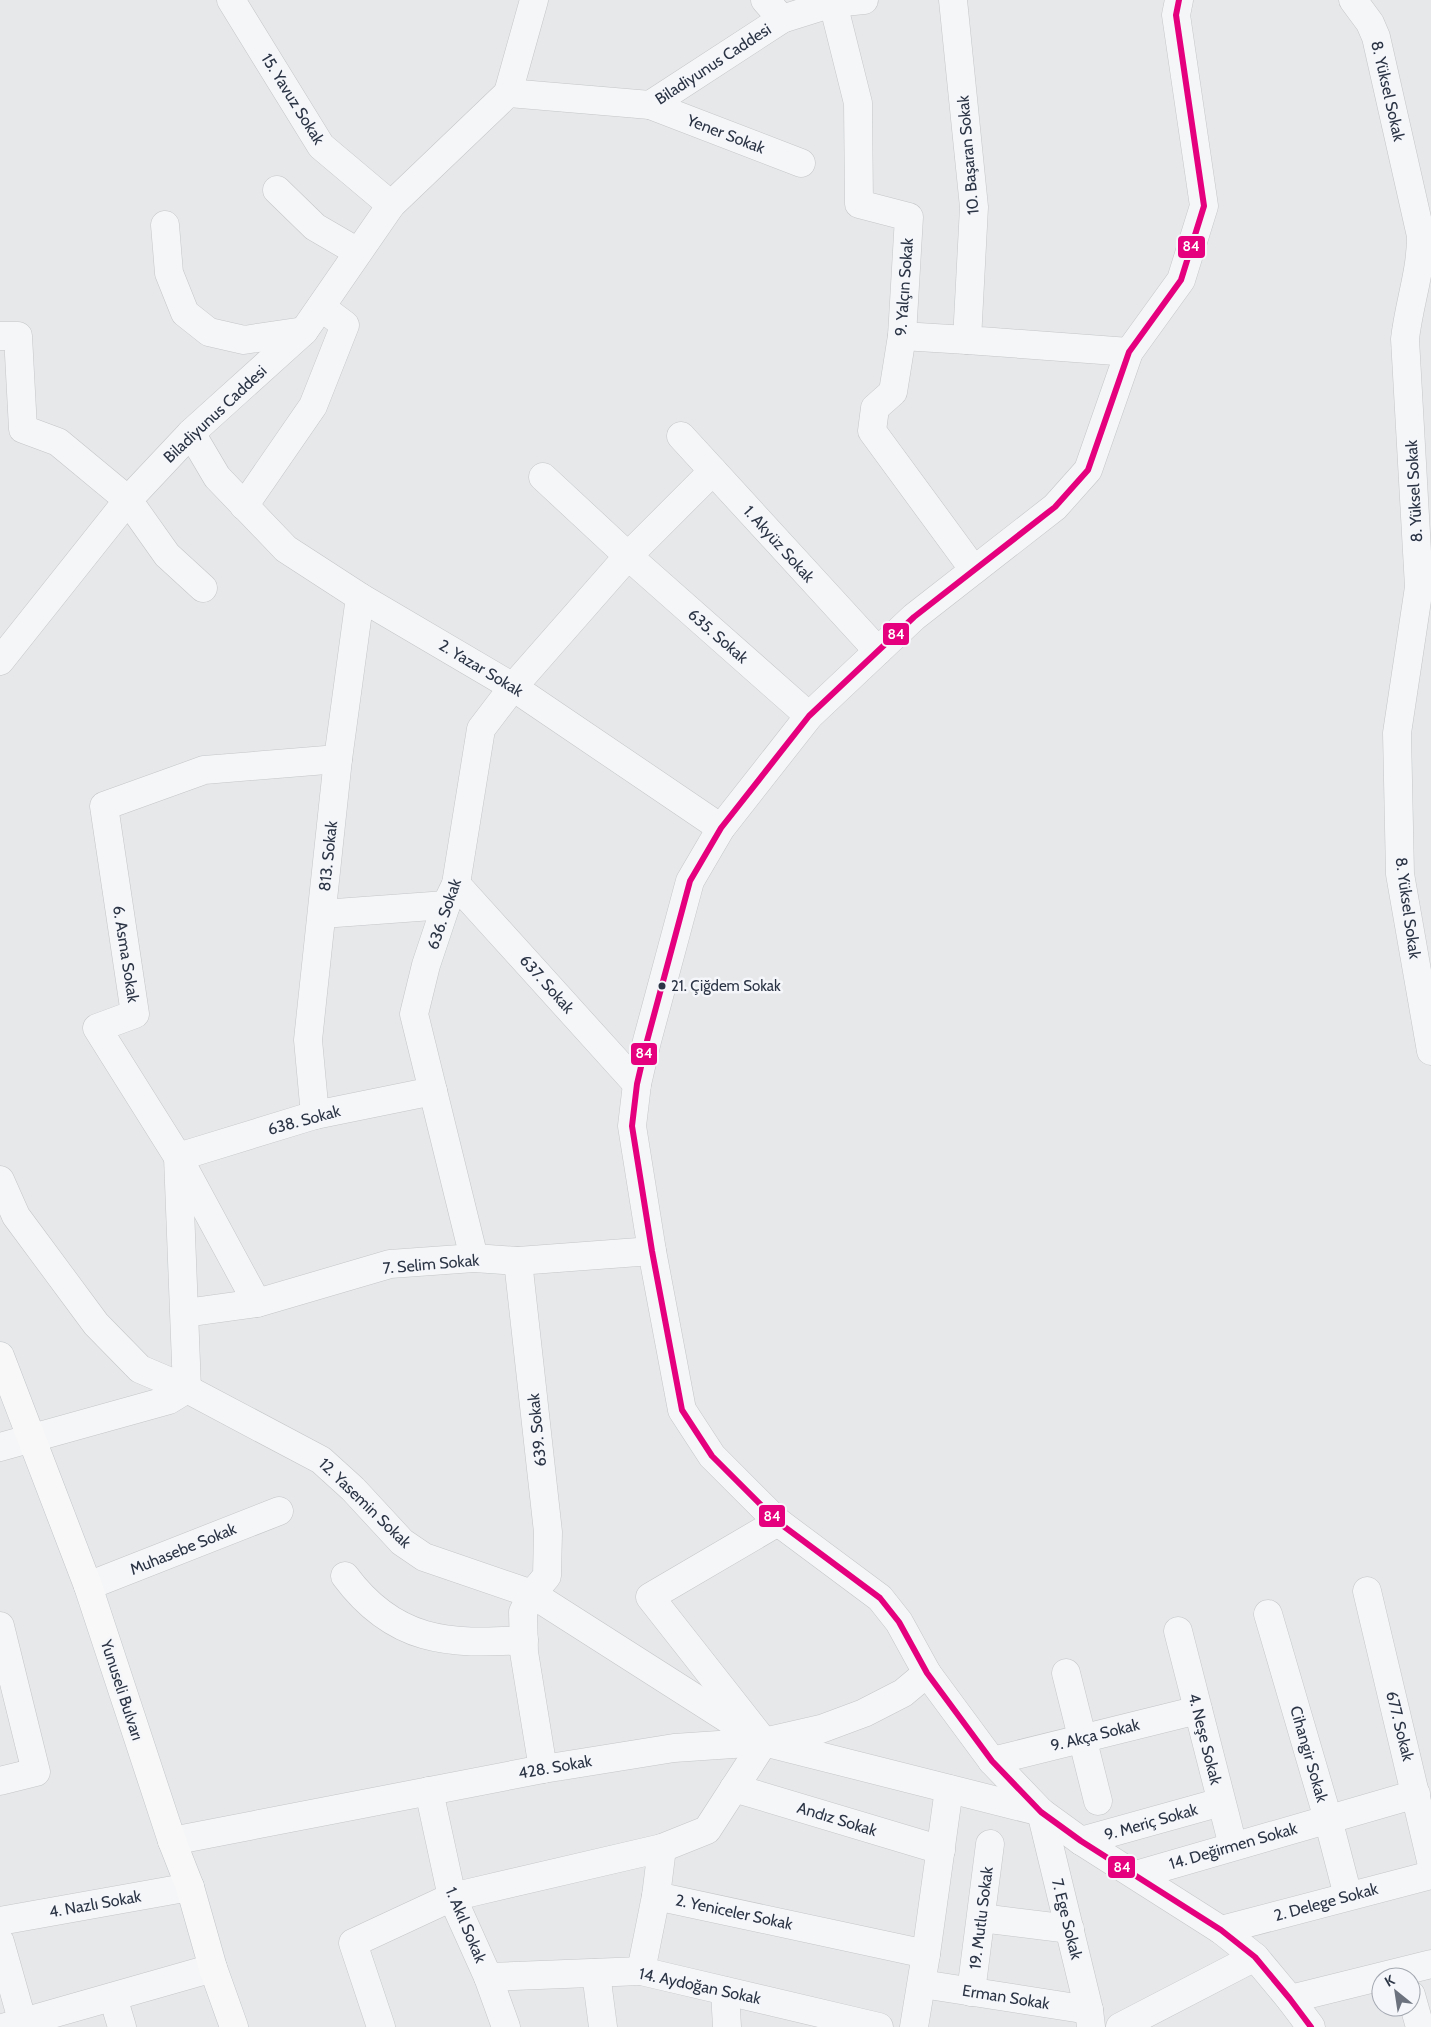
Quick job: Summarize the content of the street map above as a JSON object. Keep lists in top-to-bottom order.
{
  "streets": {
    "main road": ["Yunuseli Bulvarı"],
    "street": [
      "Biladiyunus Caddesi",
      "8. Yüksel Sokak",
      "15. Yavuz Sokak",
      "Yener Sokak",
      "10. Başaran Sokak",
      "9. Yalçın Sokak",
      "1. Akyüz Sokak",
      "635. Sokak",
      "2. Yazar Sokak",
      "813. Sokak",
      "636. Sokak",
      "6. Asma Sokak",
      "637. Sokak",
      "638. Sokak",
      "7. Selim Sokak",
      "639. Sokak",
      "12. Yasemin Sokak",
      "Muhasebe Sokak",
      "677. Sokak",
      "9. Akça Sokak",
      "4. Neşe Sokak",
      "Cihangir Sokak",
      "428. Sokak",
      "Andız Sokak",
      "9. Meriç Sokak",
      "14. Değirmen Sokak",
      "2. Delege Sokak",
      "4. Nazlı Sokak",
      "2. Yeniceler Sokak",
      "19. Mutlu Sokak",
      "7. Ege Sokak",
      "1. Akıl Sokak",
      "14. Aydoğan Sokak",
      "Erman Sokak"
    ]
  },
  "crossings": [
    ["Biladiyunus Caddesi", "15. Yavuz Sokak"],
    ["Biladiyunus Caddesi", "Yener Sokak"],
    ["Biladiyunus Caddesi", "9. Yalçın Sokak"],
    ["Biladiyunus Caddesi", "2. Yazar Sokak"],
    ["635. Sokak", "636. Sokak"],
    ["2. Yazar Sokak", "813. Sokak"],
    ["2. Yazar Sokak", "636. Sokak"],
    ["813. Sokak", "6. Asma Sokak"],
    ["813. Sokak", "638. Sokak"],
    ["636. Sokak", "637. Sokak"],
    ["636. Sokak", "638. Sokak"],
    ["636. Sokak", "7. Selim Sokak"],
    ["6. Asma Sokak", "638. Sokak"],
    ["6. Asma Sokak", "7. Selim Sokak"],
    ["7. Selim Sokak", "639. Sokak"],
    ["639. Sokak", "12. Yasemin Sokak"],
    ["639. Sokak", "428. Sokak"],
    ["12. Yasemin Sokak", "428. Sokak"],
    ["Muhasebe Sokak", "Yunuseli Bulvarı"],
    ["Yunuseli Bulvarı", "428. Sokak"],
    ["Yunuseli Bulvarı", "4. Nazlı Sokak"],
    ["677. Sokak", "14. Değirmen Sokak"],
    ["9. Akça Sokak", "4. Neşe Sokak"],
    ["4. Neşe Sokak", "9. Meriç Sokak"],
    ["4. Neşe Sokak", "14. Değirmen Sokak"],
    ["Cihangir Sokak", "14. Değirmen Sokak"],
    ["Cihangir Sokak", "2. Delege Sokak"],
    ["428. Sokak", "1. Akıl Sokak"],
    ["19. Mutlu Sokak", "Erman Sokak"],
    ["7. Ege Sokak", "Erman Sokak"],
    ["1. Akıl Sokak", "14. Aydoğan Sokak"]
  ],
  "places": ["21. Çiğdem Sokak"],
  "lines": ["transit line 84"],
  "north": "top left"
}
